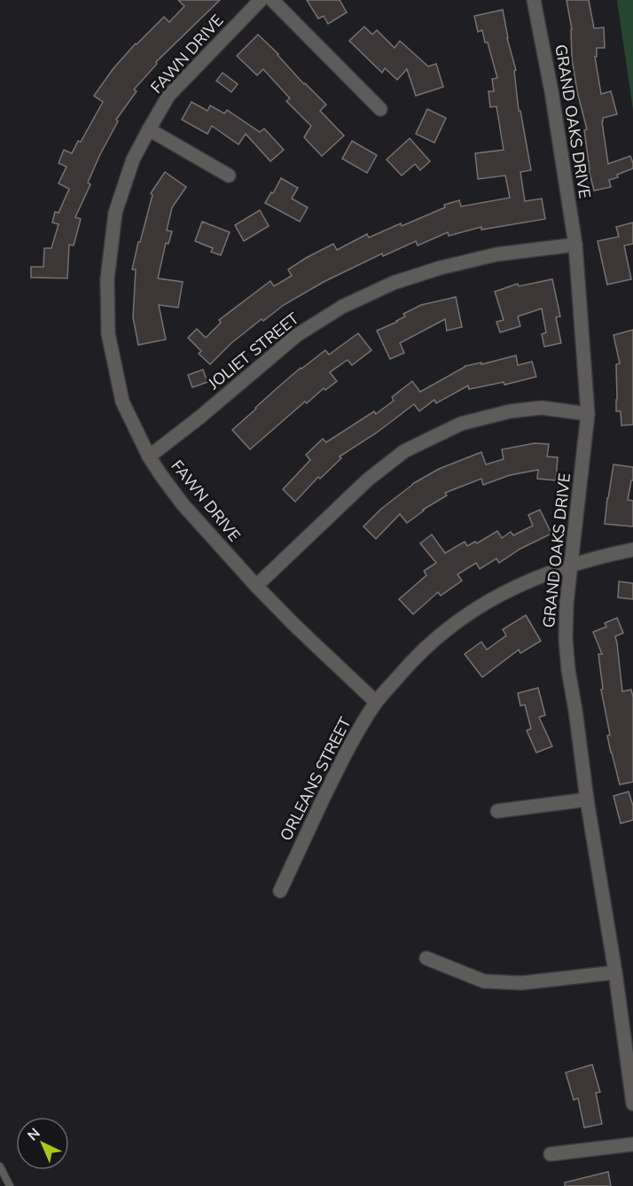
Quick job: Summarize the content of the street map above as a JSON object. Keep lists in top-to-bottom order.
{
  "streets": {
    "street": [
      "FAWN DRIVE",
      "GRAND OAKS DRIVE",
      "JOLIET STREET",
      "ORLEANS STREET"
    ]
  },
  "crossings": [
    ["FAWN DRIVE", "JOLIET STREET"],
    ["FAWN DRIVE", "ORLEANS STREET"],
    ["GRAND OAKS DRIVE", "JOLIET STREET"],
    ["GRAND OAKS DRIVE", "ORLEANS STREET"]
  ],
  "north": "top left"
}
